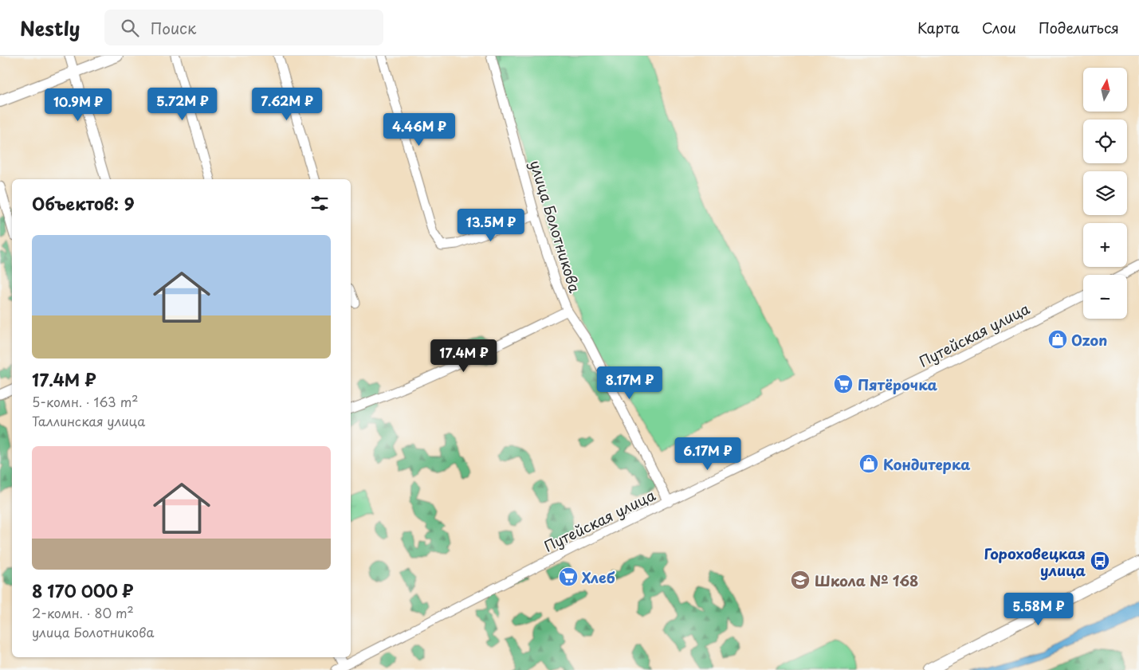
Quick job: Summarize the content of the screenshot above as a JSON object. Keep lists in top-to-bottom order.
{
  "streets": {
    "street": ["улица Болотникова", "Путейская улица"]
  },
  "crossings": [
    ["улица Болотникова", "Путейская улица"]
  ],
  "places": {
    "shop": ["Ozon", "Кондитерка"],
    "supermarket": ["Пятёрочка", "Хлеб"],
    "bus stop": ["Гороховецкая улица"],
    "school or university": ["Школа № 168"]
  },
  "north": "top",
  "page": {
    "header": "Nestly",
    "search": "Поиск",
    "nav": ["Карта", "Слои", "Поделиться"],
    "map_buttons": ["+", "−"],
    "price": [
      "5.72M ₽",
      "7.62M ₽",
      "10.9M ₽",
      "4.46M ₽",
      "13.5M ₽",
      "17.4M ₽",
      "8.17M ₽",
      "6.17M ₽",
      "5.58M ₽"
    ],
    "heading": "Объектов: 9",
    "list": [
      {
        "name": "17.4M ₽",
        "note": "5-комн. · 163 m² · Таллинская улица"
      },
      {
        "name": "8 170 000 ₽",
        "note": "2-комн. · 80 m² · улица Болотникова"
      }
    ]
  }
}
